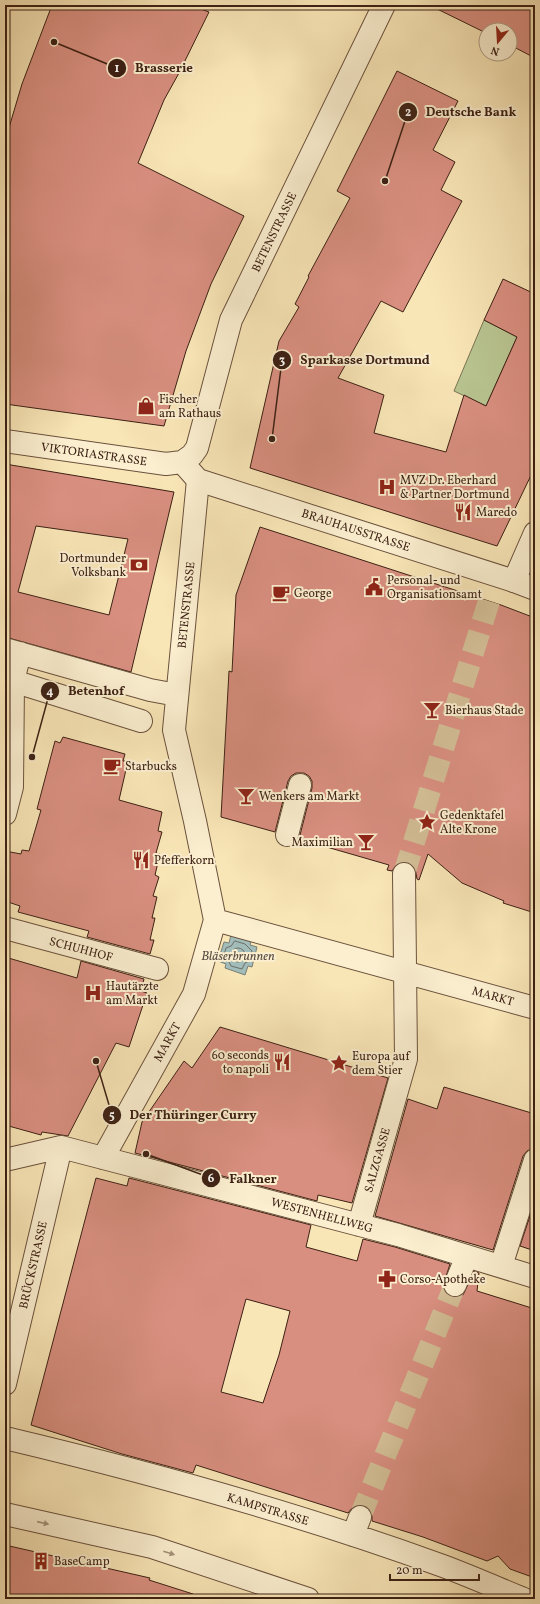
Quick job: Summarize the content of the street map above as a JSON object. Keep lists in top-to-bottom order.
{
  "streets": {
    "street": [
      "BETENSTRASSE",
      "VIKTORIASTRASSE",
      "BRAUHAUSSTRASSE",
      "SCHUHHOF",
      "MARKT",
      "SALZGASSE",
      "WESTENHELLWEG",
      "BRÜCKSTRASSE",
      "KAMPSTRASSE"
    ]
  },
  "crossings": [
    ["BETENSTRASSE", "VIKTORIASTRASSE"],
    ["BETENSTRASSE", "BRAUHAUSSTRASSE"],
    ["BETENSTRASSE", "MARKT"],
    ["MARKT", "SALZGASSE"],
    ["MARKT", "WESTENHELLWEG"],
    ["SALZGASSE", "WESTENHELLWEG"],
    ["WESTENHELLWEG", "BRÜCKSTRASSE"]
  ],
  "water": ["Bläserbrunnen"],
  "places": {
    "other": [
      "Brasserie",
      "Deutsche Bank",
      "Sparkasse Dortmund",
      "Betenhof",
      "Der Thüringer Curry",
      "Falkner"
    ],
    "shop": ["Fischer am Rathaus"],
    "hospital": ["MVZ Dr. Eberhard & Partner Dortmund", "Hautärzte am Markt"],
    "restaurant": ["Maredo", "Pfefferkorn", "60 seconds to napoli"],
    "bank": ["Dortmunder Volksbank"],
    "public building": ["Personal- und Organisationsamt"],
    "cafe": ["George", "Starbucks"],
    "bar": ["Bierhaus Stade", "Wenkers am Markt", "Maximilian"],
    "place": ["Gedenktafel Alte Krone", "Europa auf dem Stier"],
    "pharmacy": ["Corso-Apotheke"],
    "building": ["BaseCamp"]
  },
  "scale_bar": "20 m",
  "north": "bottom"
}
